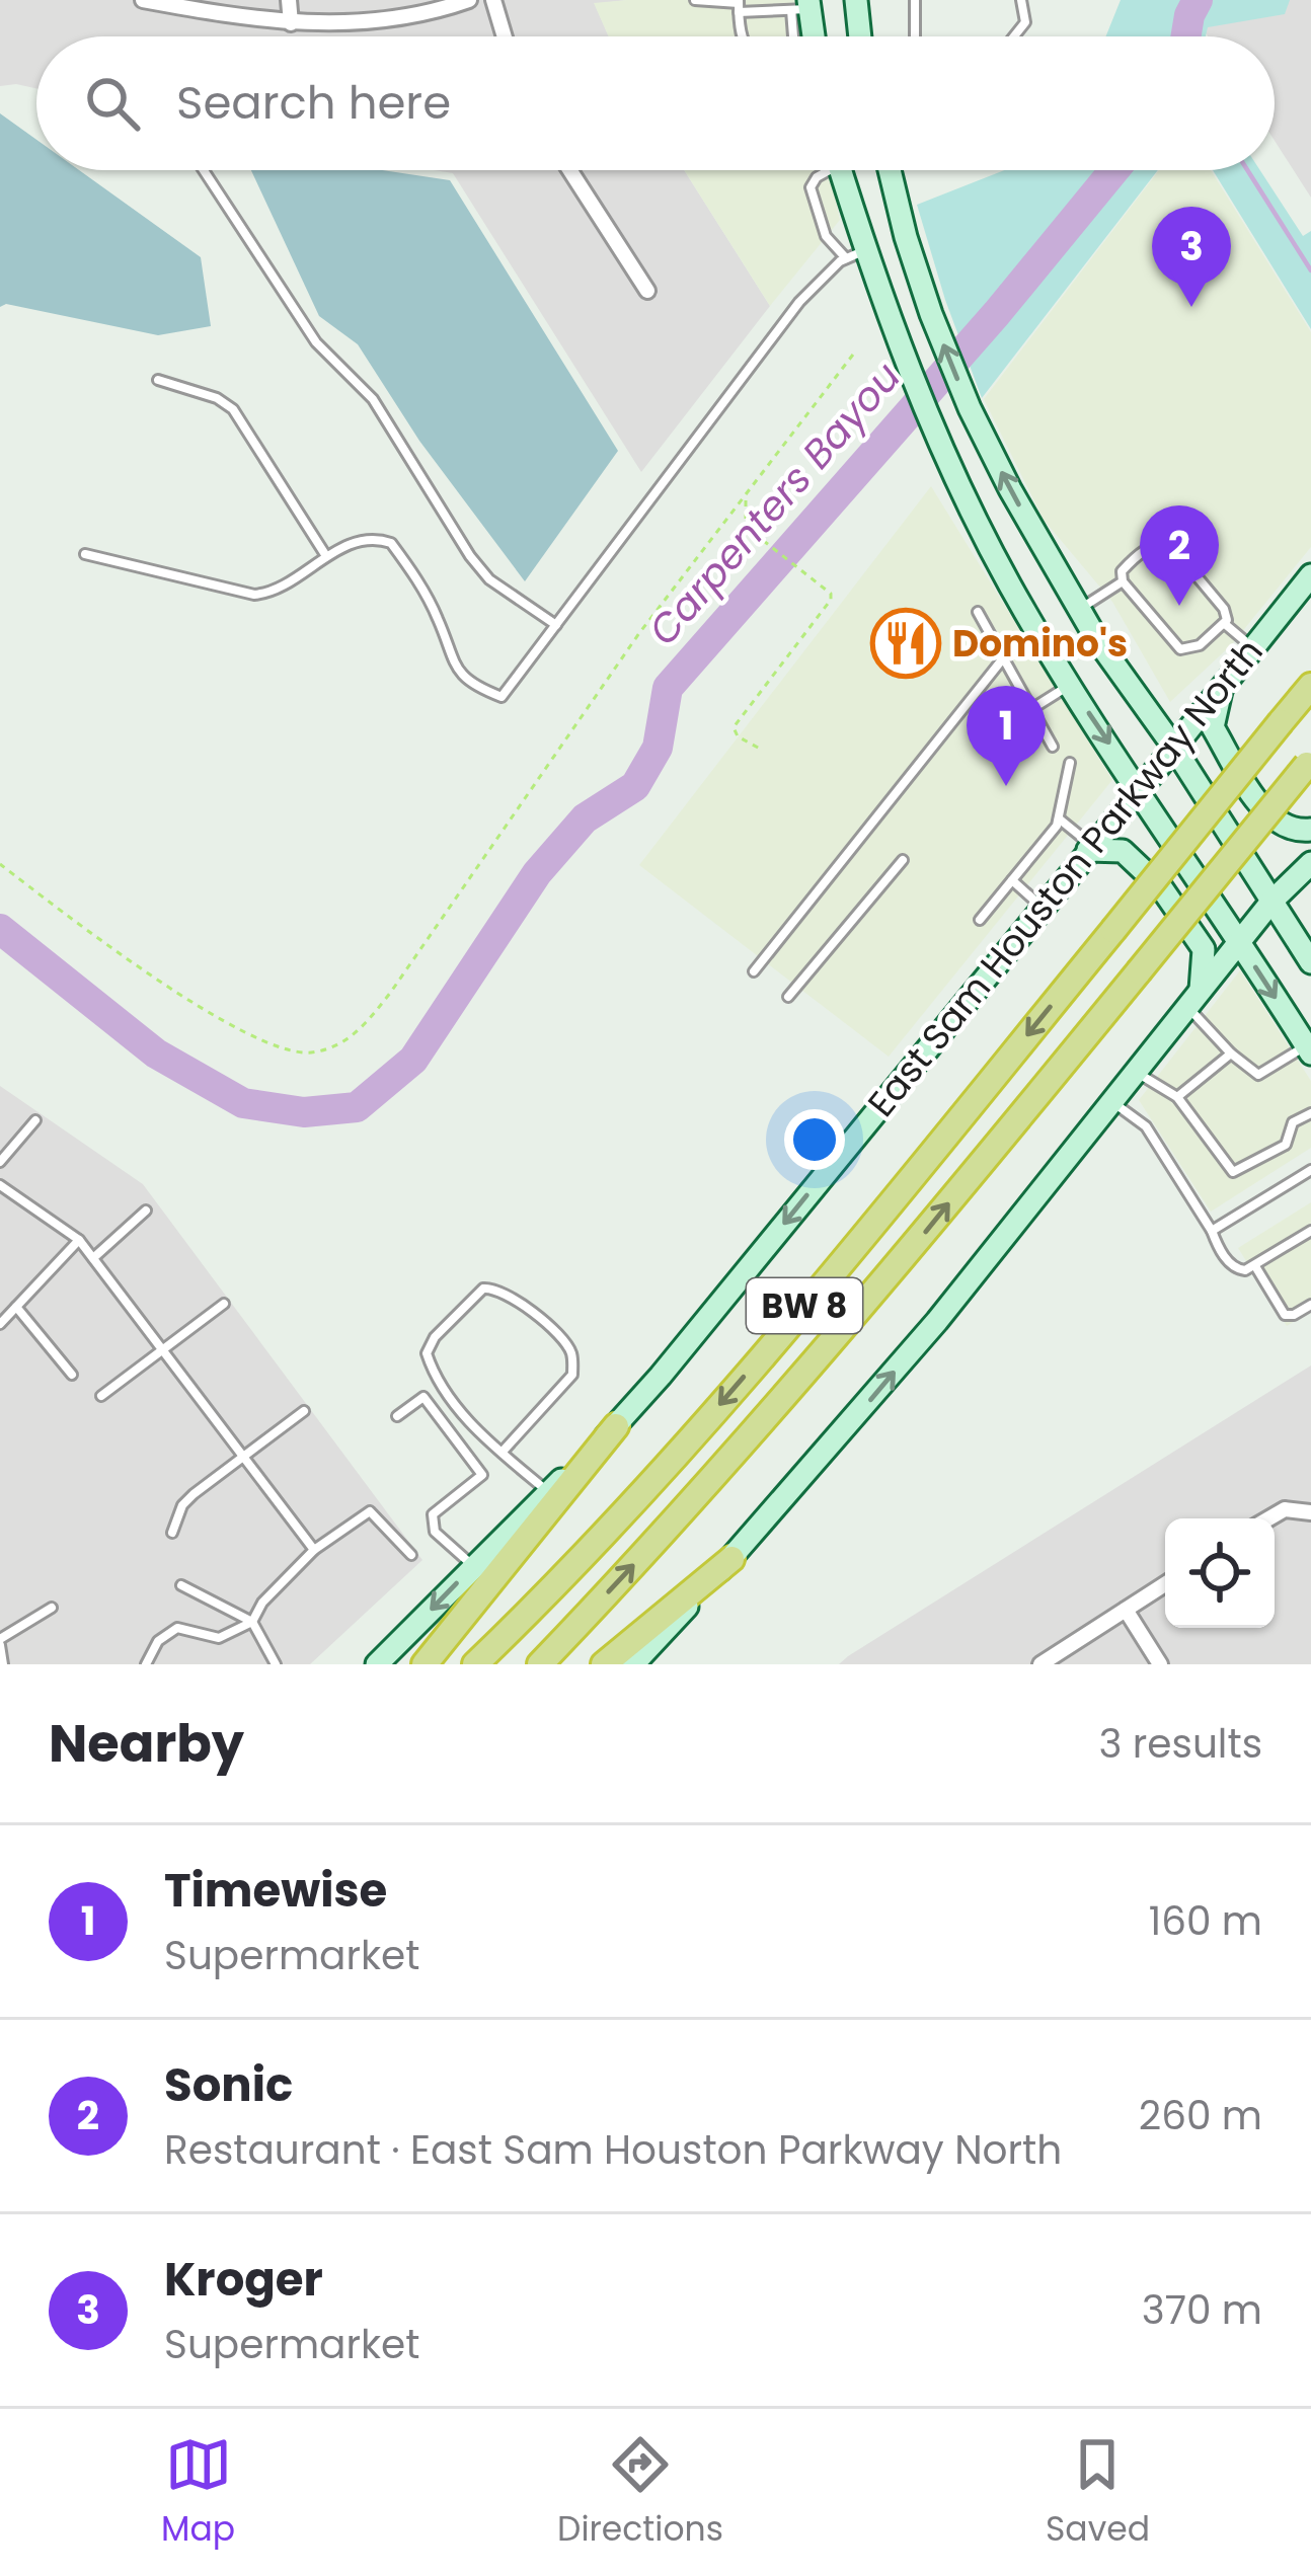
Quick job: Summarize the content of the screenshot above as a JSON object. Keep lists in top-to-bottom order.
{
  "streets": {
    "highway": ["East Sam Houston Parkway North", "BW 8"]
  },
  "water": ["Carpenters Bayou"],
  "places": {
    "restaurant": ["Domino's"]
  },
  "page": {
    "search": "Search here",
    "pins": ["3", "2", "1"],
    "heading": ["Nearby", "3 results"],
    "list": [
      {
        "mark": "1",
        "name": "Timewise",
        "note": "Supermarket",
        "value": "160 m"
      },
      {
        "mark": "2",
        "name": "Sonic",
        "note": "Restaurant · East Sam Houston Parkway North",
        "value": "260 m"
      },
      {
        "mark": "3",
        "name": "Kroger",
        "note": "Supermarket",
        "value": "370 m"
      }
    ],
    "nav": ["Map", "Directions", "Saved"]
  }
}
